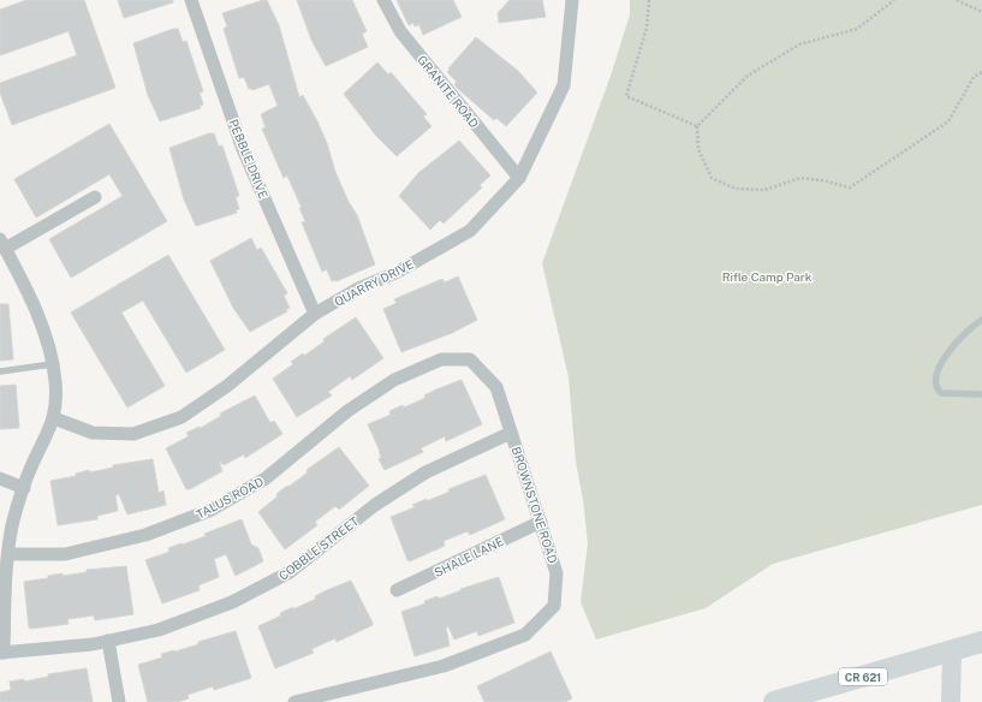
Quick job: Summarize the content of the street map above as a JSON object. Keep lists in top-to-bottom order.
{
  "streets": {
    "main road": ["CR 621"],
    "street": [
      "GRANITE ROAD",
      "PEBBLE DRIVE",
      "QUARRY DRIVE",
      "TALUS ROAD",
      "BROWNSTONE ROAD",
      "COBBLE STREET",
      "SHALE LANE"
    ]
  },
  "crossings": [
    ["GRANITE ROAD", "QUARRY DRIVE"],
    ["PEBBLE DRIVE", "QUARRY DRIVE"],
    ["TALUS ROAD", "BROWNSTONE ROAD"],
    ["BROWNSTONE ROAD", "COBBLE STREET"],
    ["BROWNSTONE ROAD", "SHALE LANE"]
  ],
  "parks": ["Rifle Camp Park"]
}
